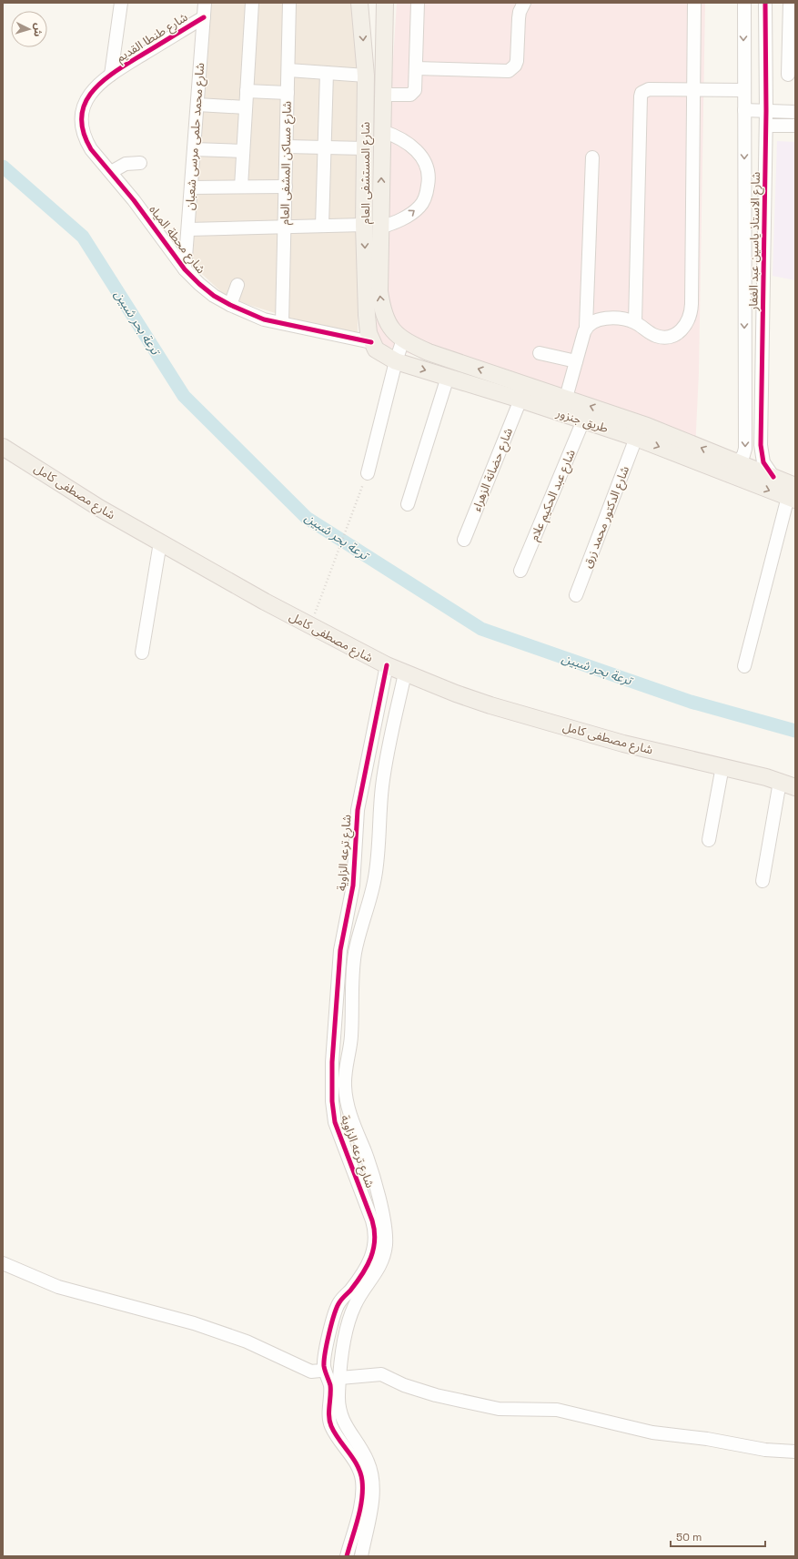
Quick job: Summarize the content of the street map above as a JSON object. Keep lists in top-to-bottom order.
{
  "streets": {
    "main road": ["شارع المستشفى العام", "طريق جنزور", "شارع مصطفى كامل"],
    "street": [
      "شارع طنطا القديم",
      "شارع محمد حلمى مرسى شعبان",
      "شارع مساكن المشفى العام",
      "شارع محطة المياه",
      "شارع الاستاذ ياسين عبد الغفار",
      "شارع حضانة الزهراء",
      "شارع عبد الحكيم علام",
      "شارع الدكتور محمد زرق",
      "شارع ترعه الزاوية"
    ]
  },
  "crossings": [
    ["شارع طنطا القديم", "شارع محمد حلمى مرسى شعبان"],
    ["شارع طنطا القديم", "شارع محطة المياه"],
    ["شارع محمد حلمى مرسى شعبان", "شارع محطة المياه"],
    ["شارع مساكن المشفى العام", "شارع محطة المياه"],
    ["شارع المستشفى العام", "شارع محطة المياه"],
    ["شارع المستشفى العام", "طريق جنزور"],
    ["شارع محطة المياه", "طريق جنزور"],
    ["شارع الاستاذ ياسين عبد الغفار", "طريق جنزور"],
    ["طريق جنزور", "شارع حضانة الزهراء"],
    ["طريق جنزور", "شارع عبد الحكيم علام"],
    ["طريق جنزور", "شارع الدكتور محمد زرق"],
    ["شارع مصطفى كامل", "شارع ترعه الزاوية"]
  ],
  "water": ["ترعة بحر شبين"],
  "scale_bar": "50 m",
  "north": "right"
}
